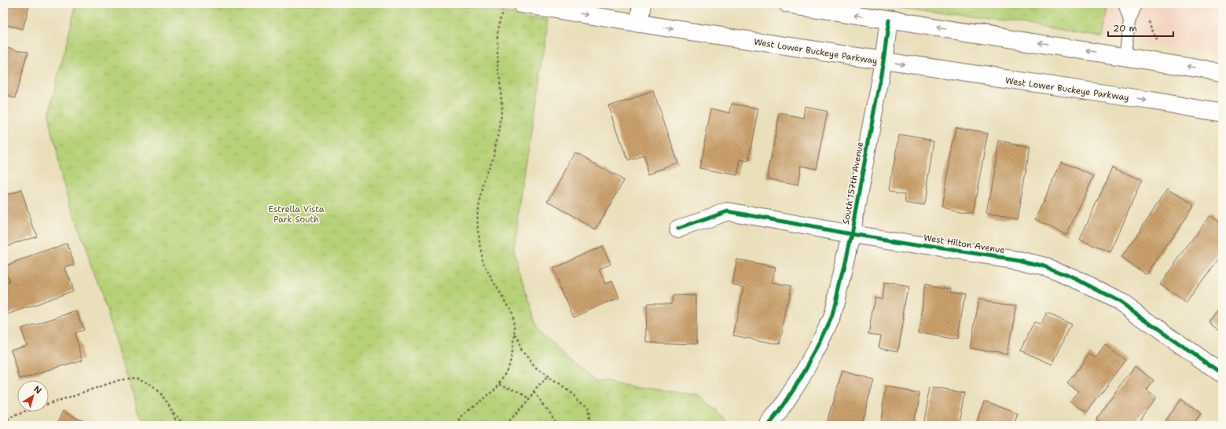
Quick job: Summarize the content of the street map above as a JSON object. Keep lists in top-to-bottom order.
{
  "streets": {
    "main road": ["West Lower Buckeye Parkway", "South 157th Avenue", "West Hilton Avenue"]
  },
  "crossings": [
    ["West Lower Buckeye Parkway", "South 157th Avenue"],
    ["South 157th Avenue", "West Hilton Avenue"]
  ],
  "parks": ["Estrella Vista Park South"],
  "scale_bar": "20 m",
  "north": "top right"
}
